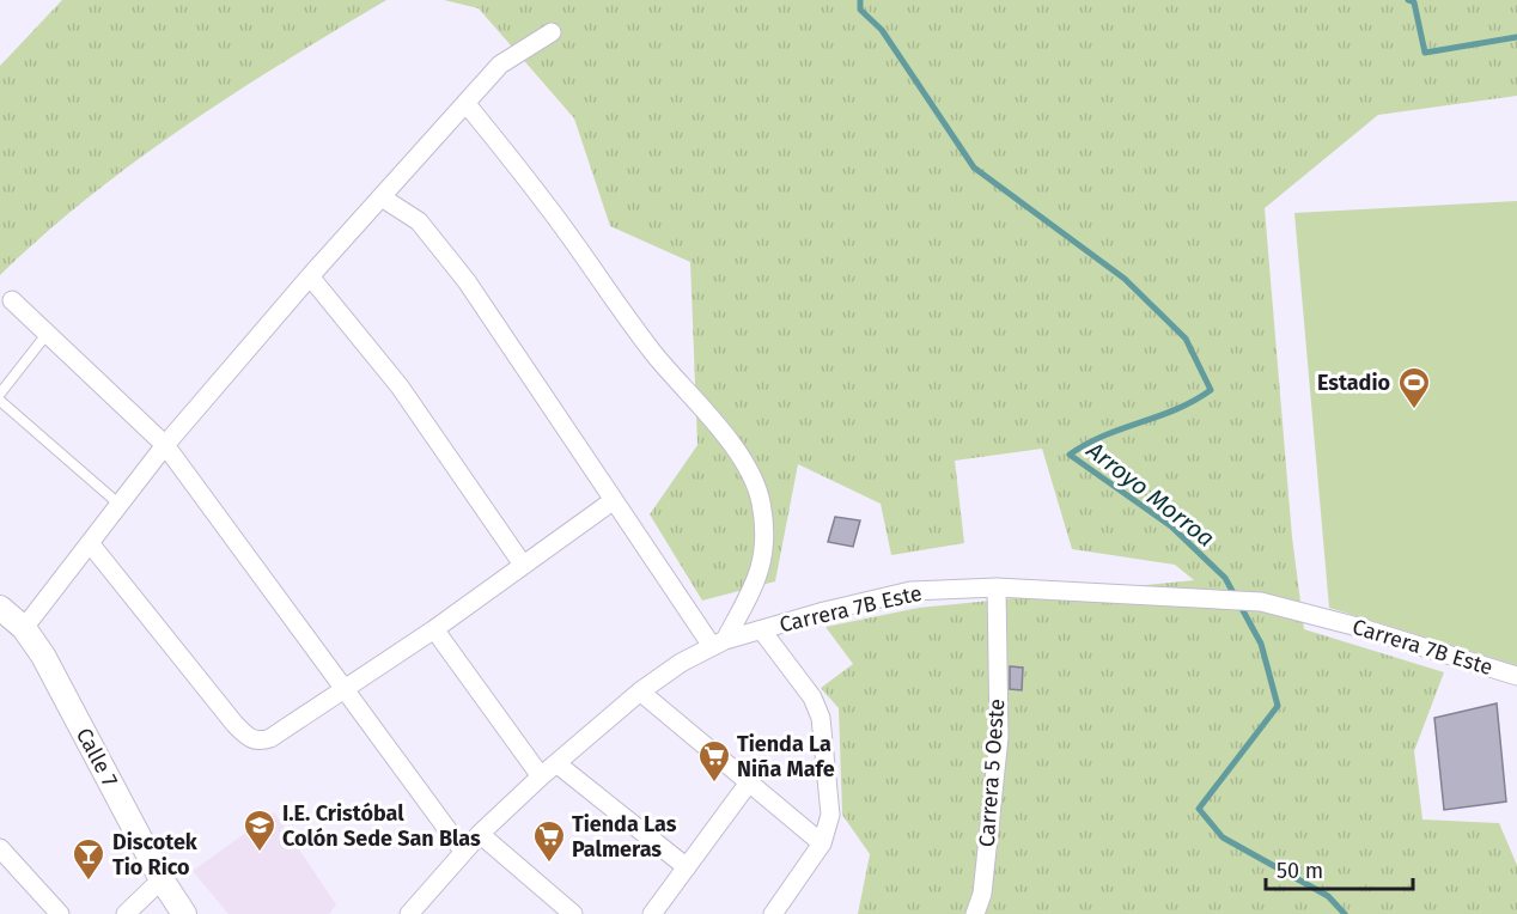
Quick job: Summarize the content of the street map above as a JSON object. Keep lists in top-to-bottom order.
{
  "streets": {
    "street": ["Carrera 7B Este", "Calle 7", "Carrera 5 Oeste"]
  },
  "crossings": [
    ["Carrera 7B Este", "Carrera 5 Oeste"]
  ],
  "water": ["Arroyo Morroa"],
  "places": {
    "sports": ["Estadio"],
    "supermarket": ["Tienda La Niña Mafe", "Tienda Las Palmeras"],
    "school or university": ["I.E. Cristóbal Colón Sede San Blas"],
    "bar": ["Discotek Tio Rico"]
  },
  "scale_bar": "50 m"
}
